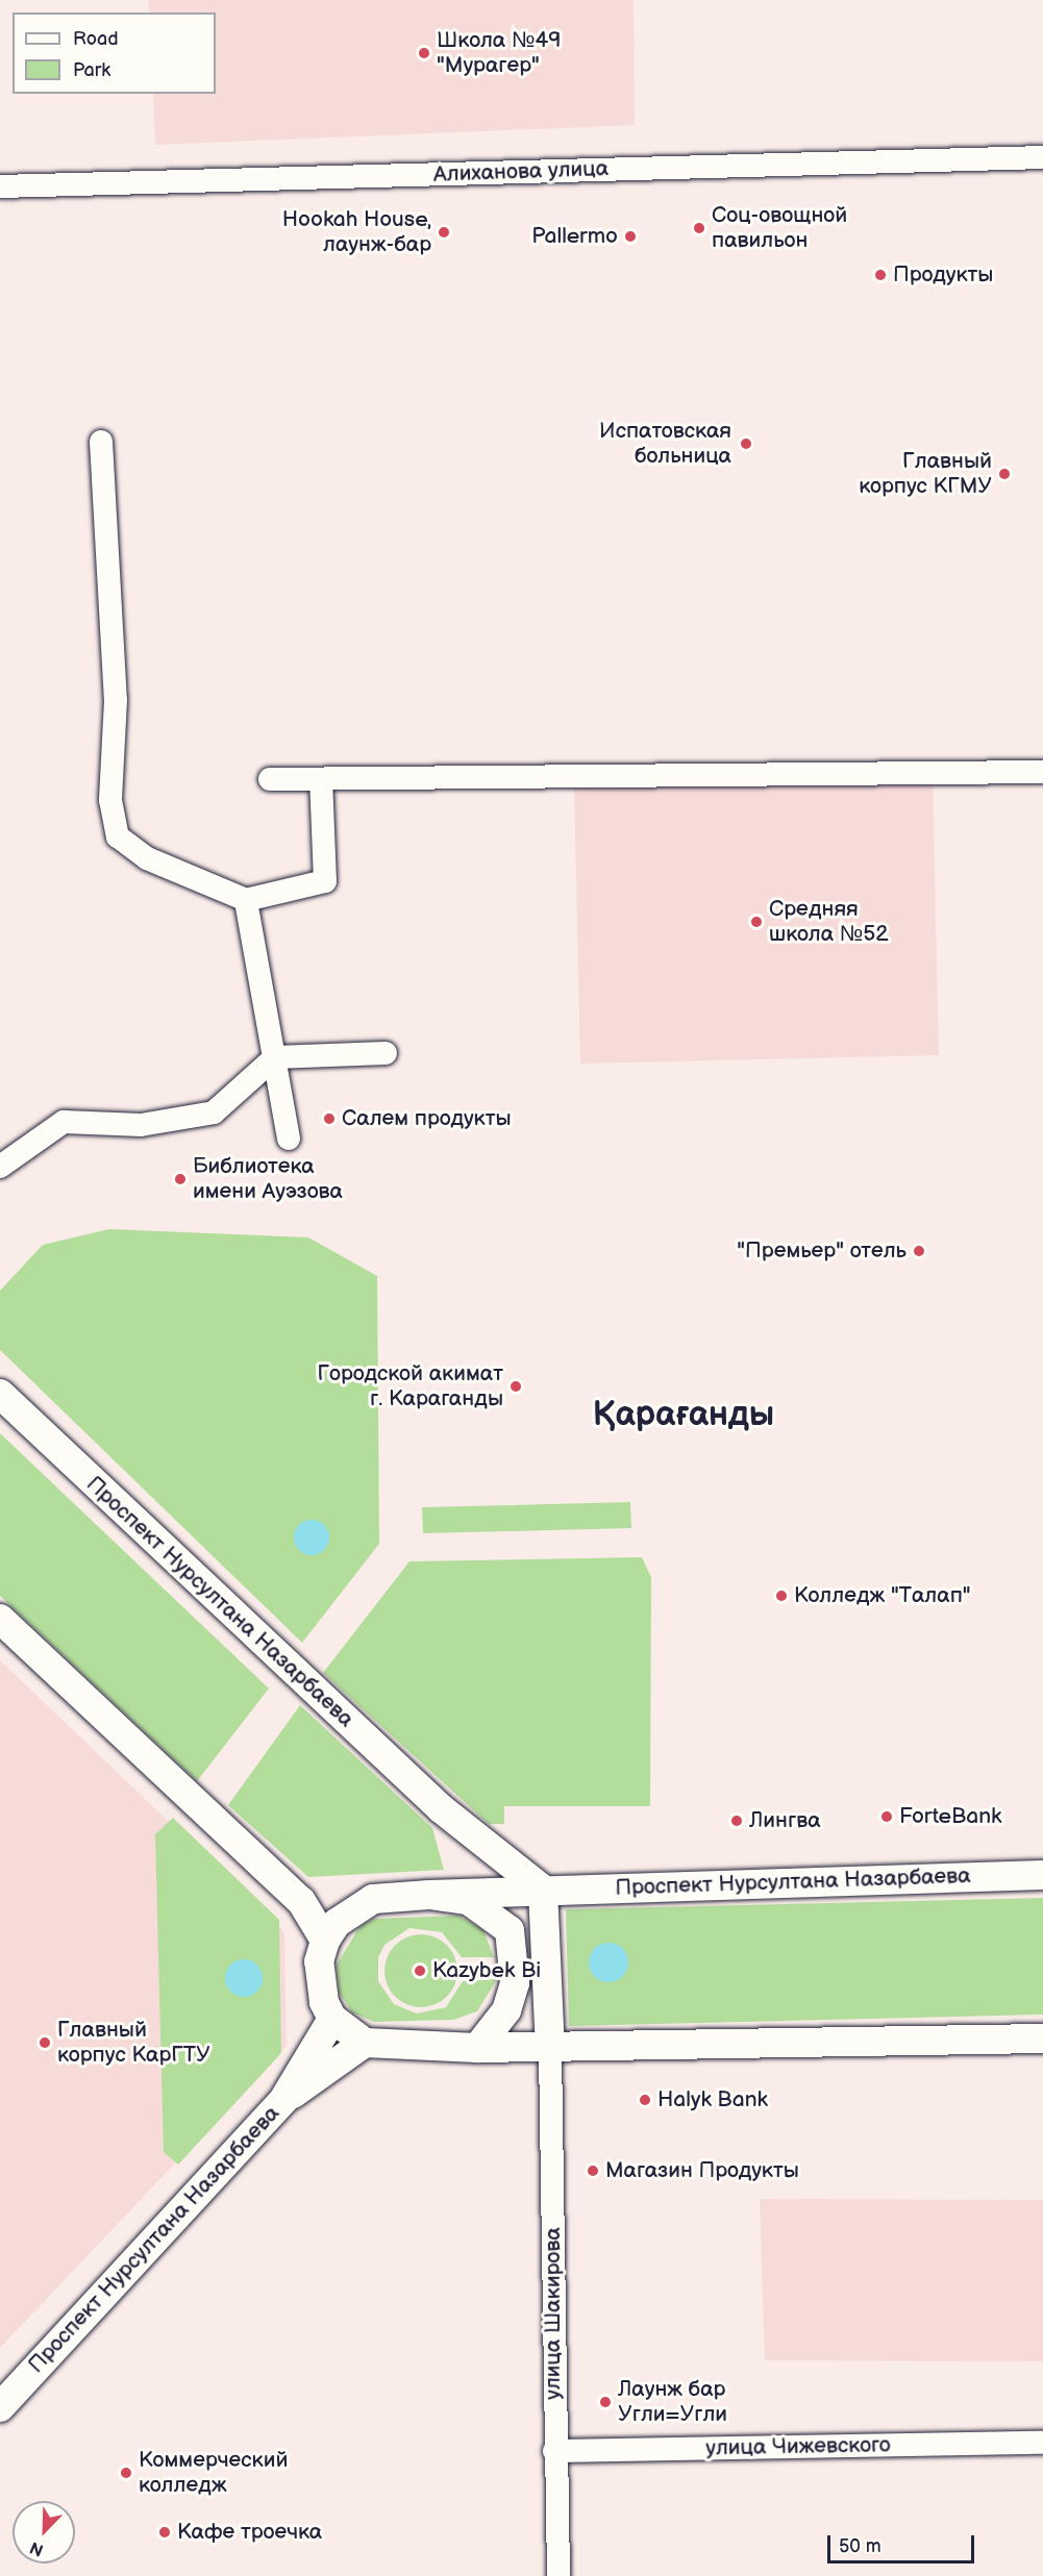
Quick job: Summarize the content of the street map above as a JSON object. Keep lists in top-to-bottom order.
{
  "streets": {
    "main road": ["Проспект Нурсултана Назарбаева"],
    "street": ["Алиханова улица", "улица Шакирова", "улица Чижевского"]
  },
  "crossings": [
    ["улица Шакирова", "улица Чижевского"]
  ],
  "districts": ["Қарағанды"],
  "places": [
    "Школа №49 \"Мурагер\"",
    "Соц-овощной павильон",
    "Hookah House, лаунж-бар",
    "Pallermo",
    "Продукты",
    "Испатовская больница",
    "Главный корпус КГМУ",
    "Средняя школа №52",
    "Салем продукты",
    "Библиотека имени Ауэзова",
    "\"Премьер\" отель",
    "Городской акимат г. Караганды",
    "Колледж \"Талап\"",
    "ForteBank",
    "Лингва",
    "Kazybek Bi",
    "Главный корпус КарГТУ",
    "Halyk Bank",
    "Магазин Продукты",
    "Лаунж бар Угли=Угли",
    "Коммерческий колледж",
    "Кафе троечка"
  ],
  "legend": ["Road", "Park"],
  "scale_bar": "50 m",
  "north": "bottom left"
}
